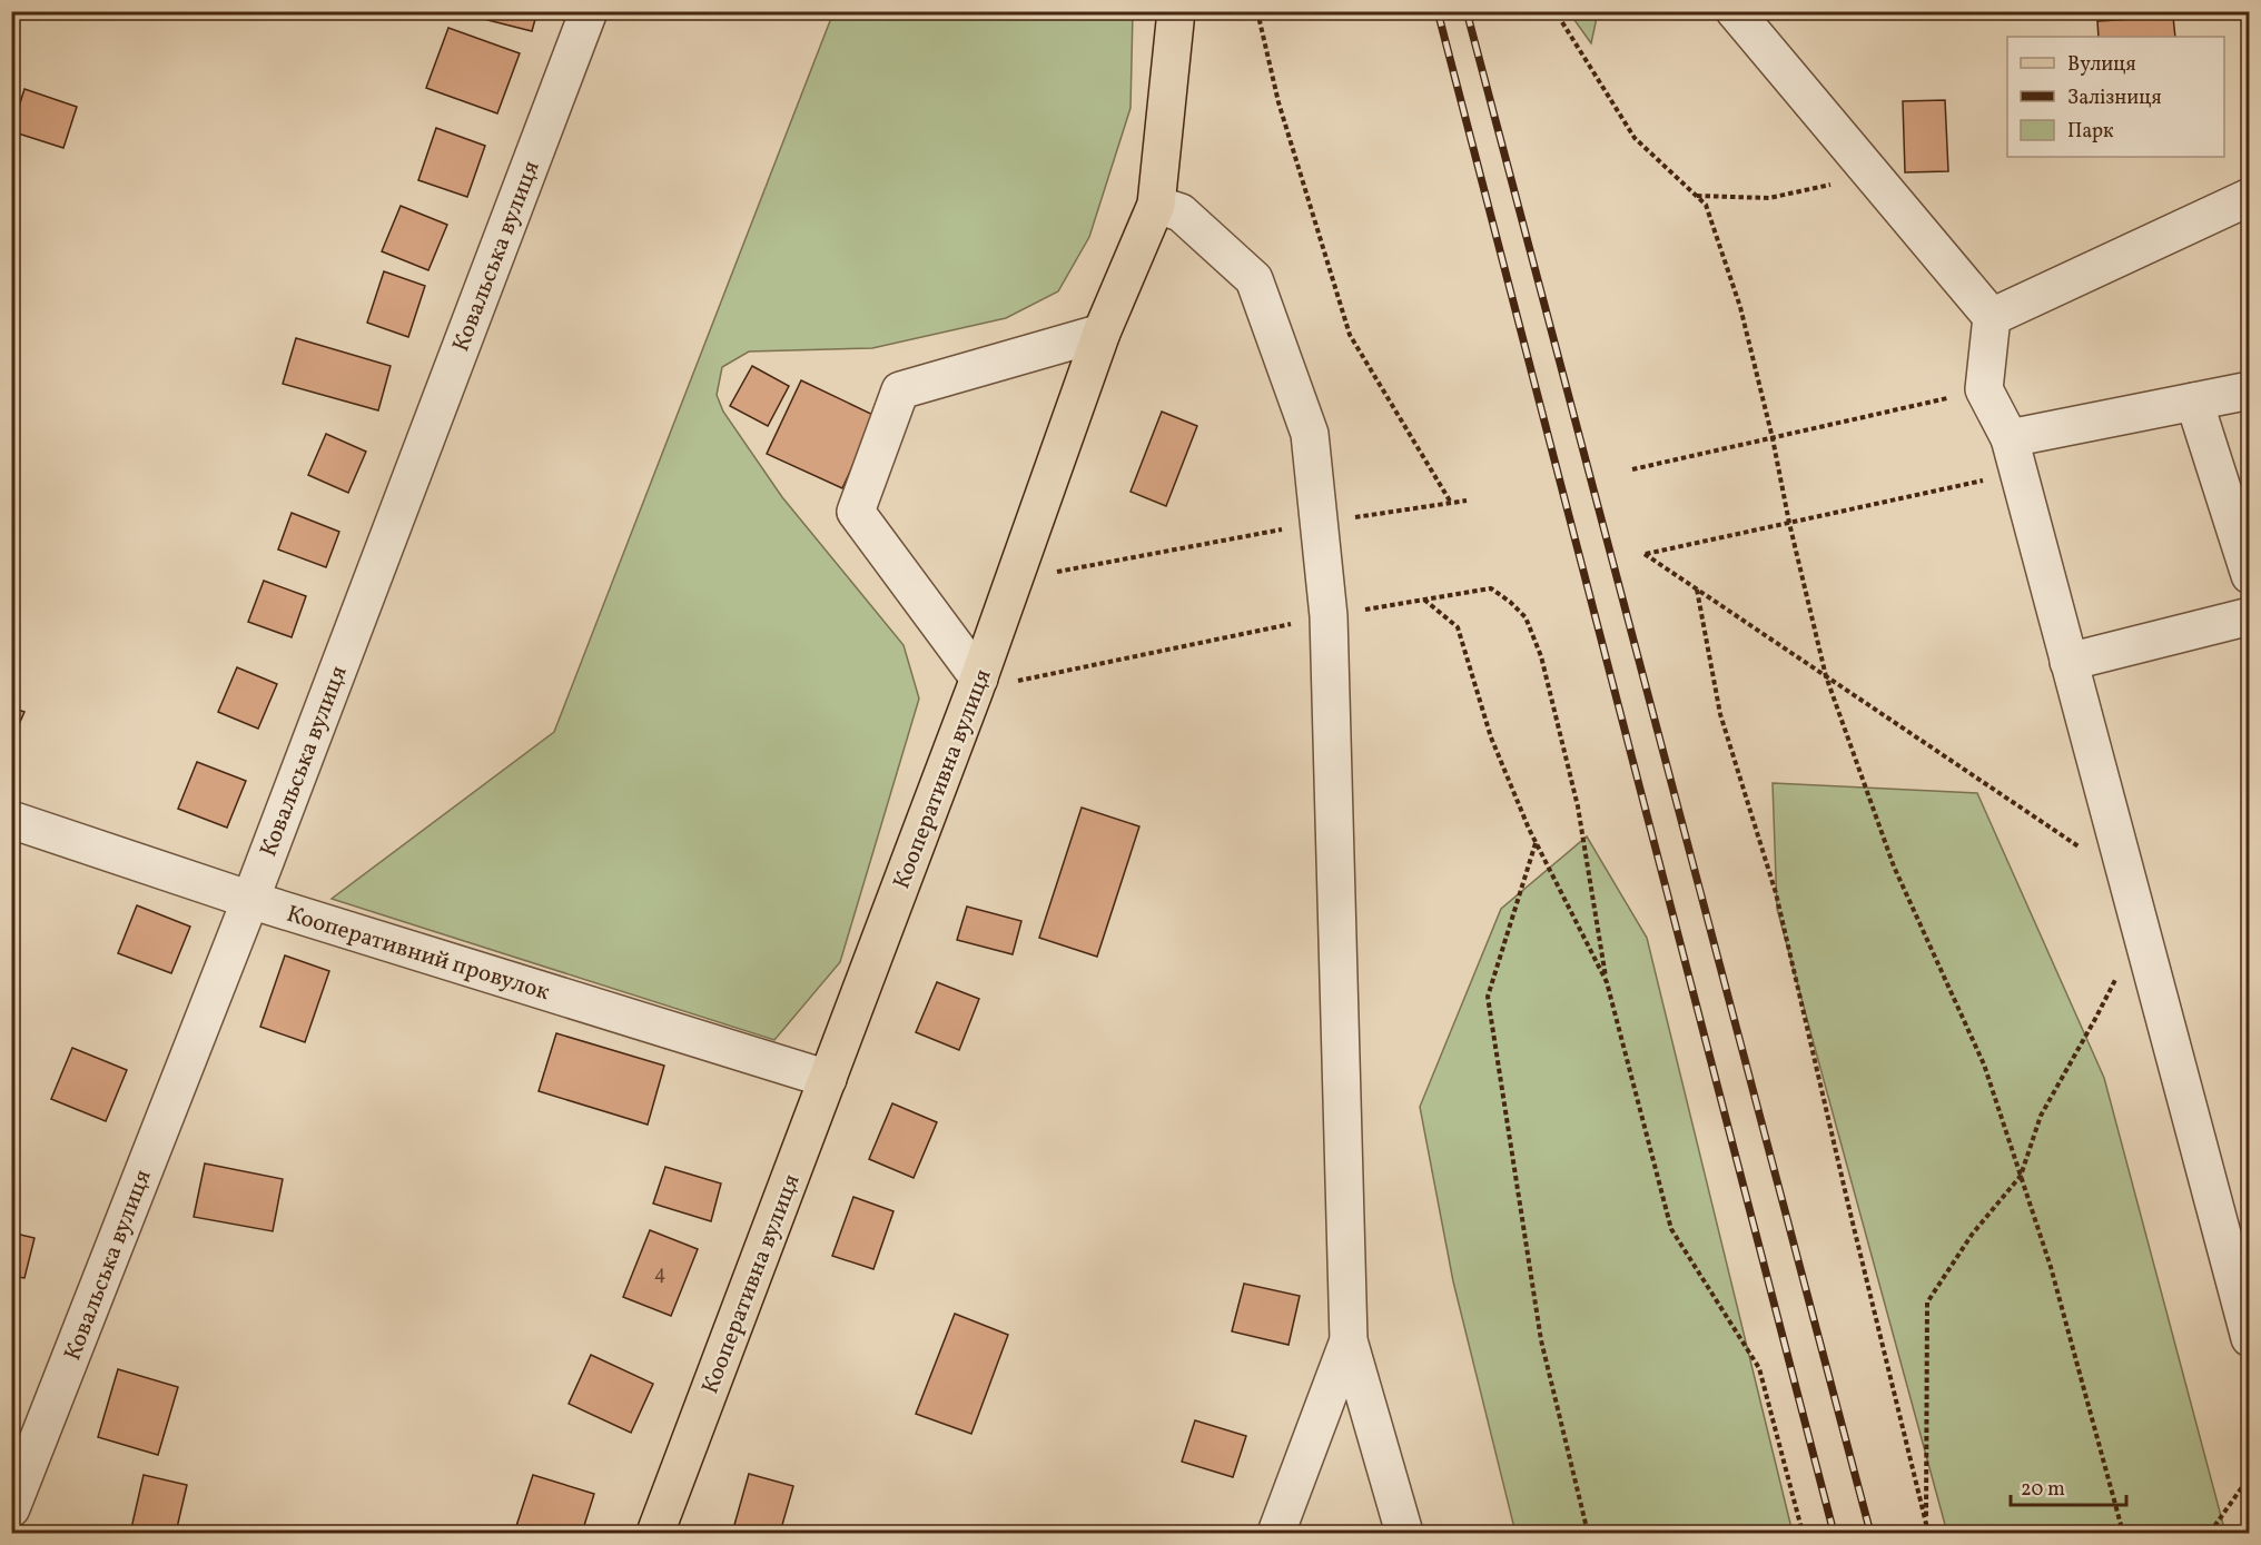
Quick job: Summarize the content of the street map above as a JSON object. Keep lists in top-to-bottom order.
{
  "streets": {
    "main road": ["Кооперативна вулиця"],
    "street": ["Ковальська вулиця", "Кооперативний провулок"]
  },
  "crossings": [
    ["Ковальська вулиця", "Кооперативний провулок"],
    ["Кооперативна вулиця", "Кооперативний провулок"]
  ],
  "house_numbers": ["4"],
  "legend": ["Вулиця", "Залізниця", "Парк"],
  "scale_bar": "20 m"
}
